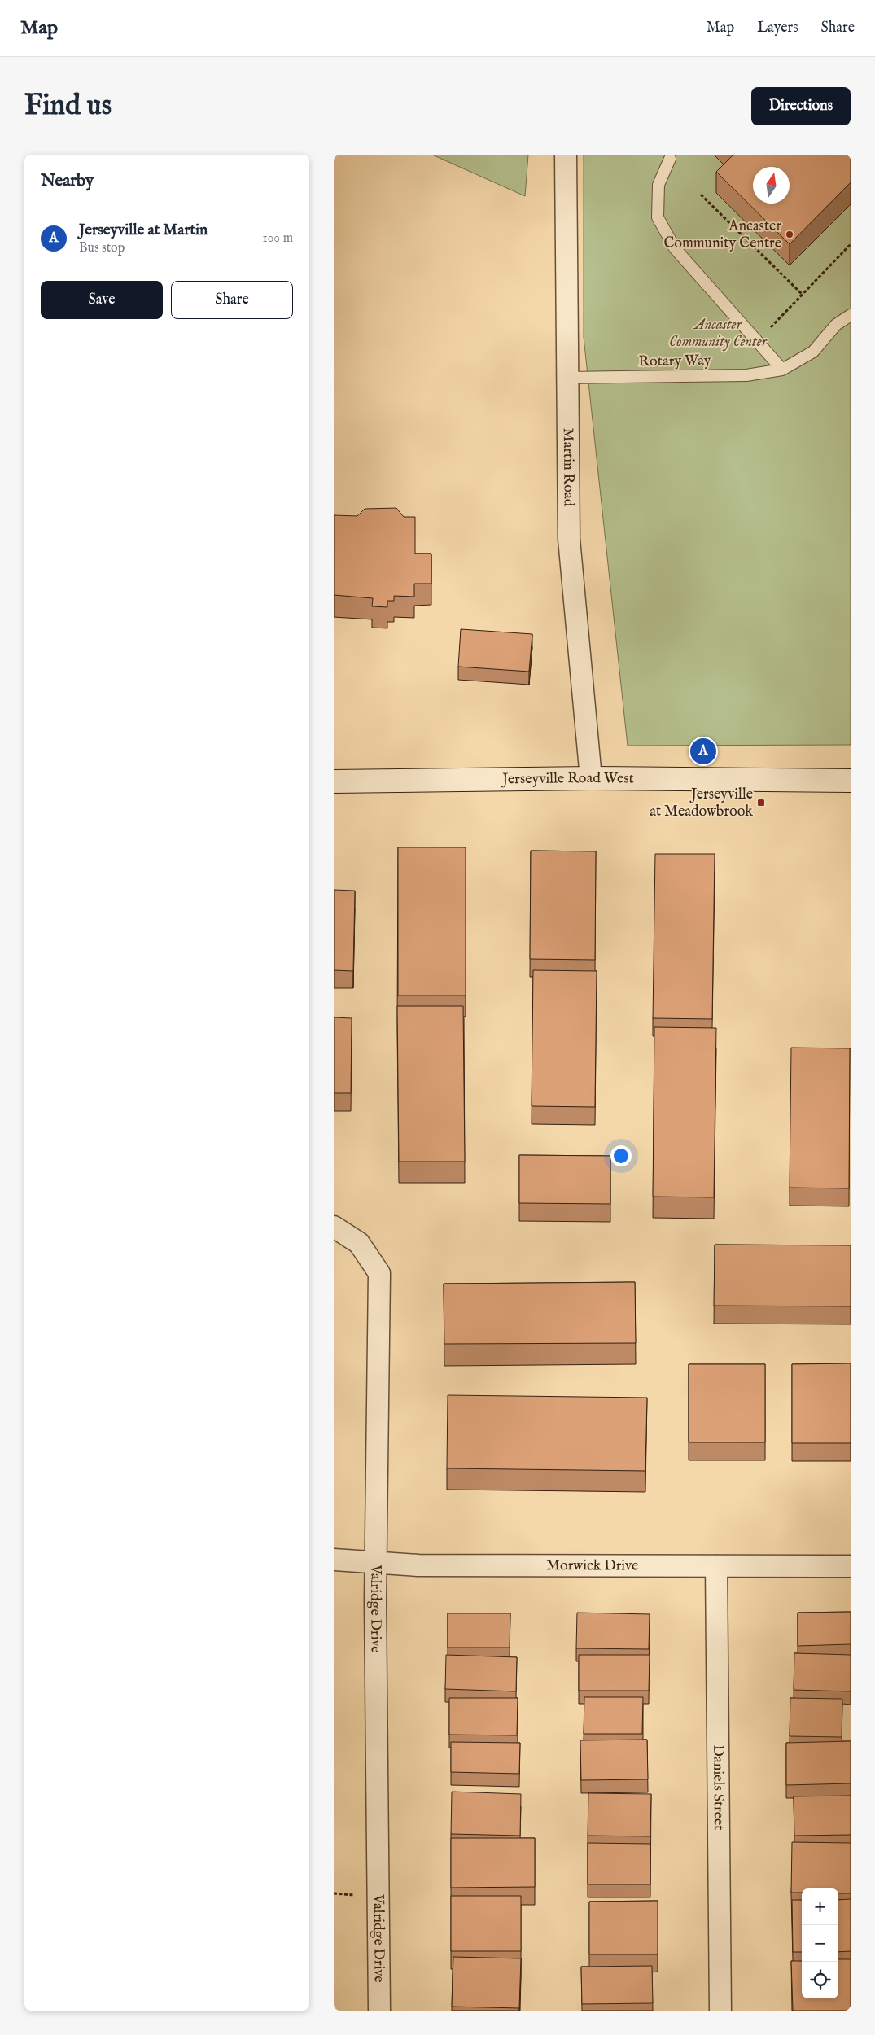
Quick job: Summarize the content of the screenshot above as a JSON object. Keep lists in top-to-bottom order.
{
  "streets": {
    "main road": ["Jerseyville Road West"],
    "street": [
      "Martin Road",
      "Morwick Drive",
      "Valridge Drive",
      "Daniels Street"
    ],
    "lane": ["Rotary Way"]
  },
  "crossings": [
    ["Rotary Way", "Martin Road"],
    ["Martin Road", "Jerseyville Road West"],
    ["Morwick Drive", "Valridge Drive"],
    ["Morwick Drive", "Daniels Street"]
  ],
  "parks": ["Ancaster Community Center"],
  "places": {
    "other": ["Ancaster Community Centre"],
    "transit": ["Jerseyville at Meadowbrook"]
  },
  "north": "top",
  "page": {
    "header": "Map",
    "nav": ["Map", "Layers", "Share"],
    "buttons": [
      "Directions",
      ["Save", "Share"]
    ],
    "title": "Find us",
    "heading": "Nearby",
    "list": [
      {
        "mark": "A",
        "name": "Jerseyville at Martin",
        "note": "Bus stop",
        "value": "100 m"
      }
    ],
    "pins": "A",
    "map_buttons": ["+", "−"]
  }
}
